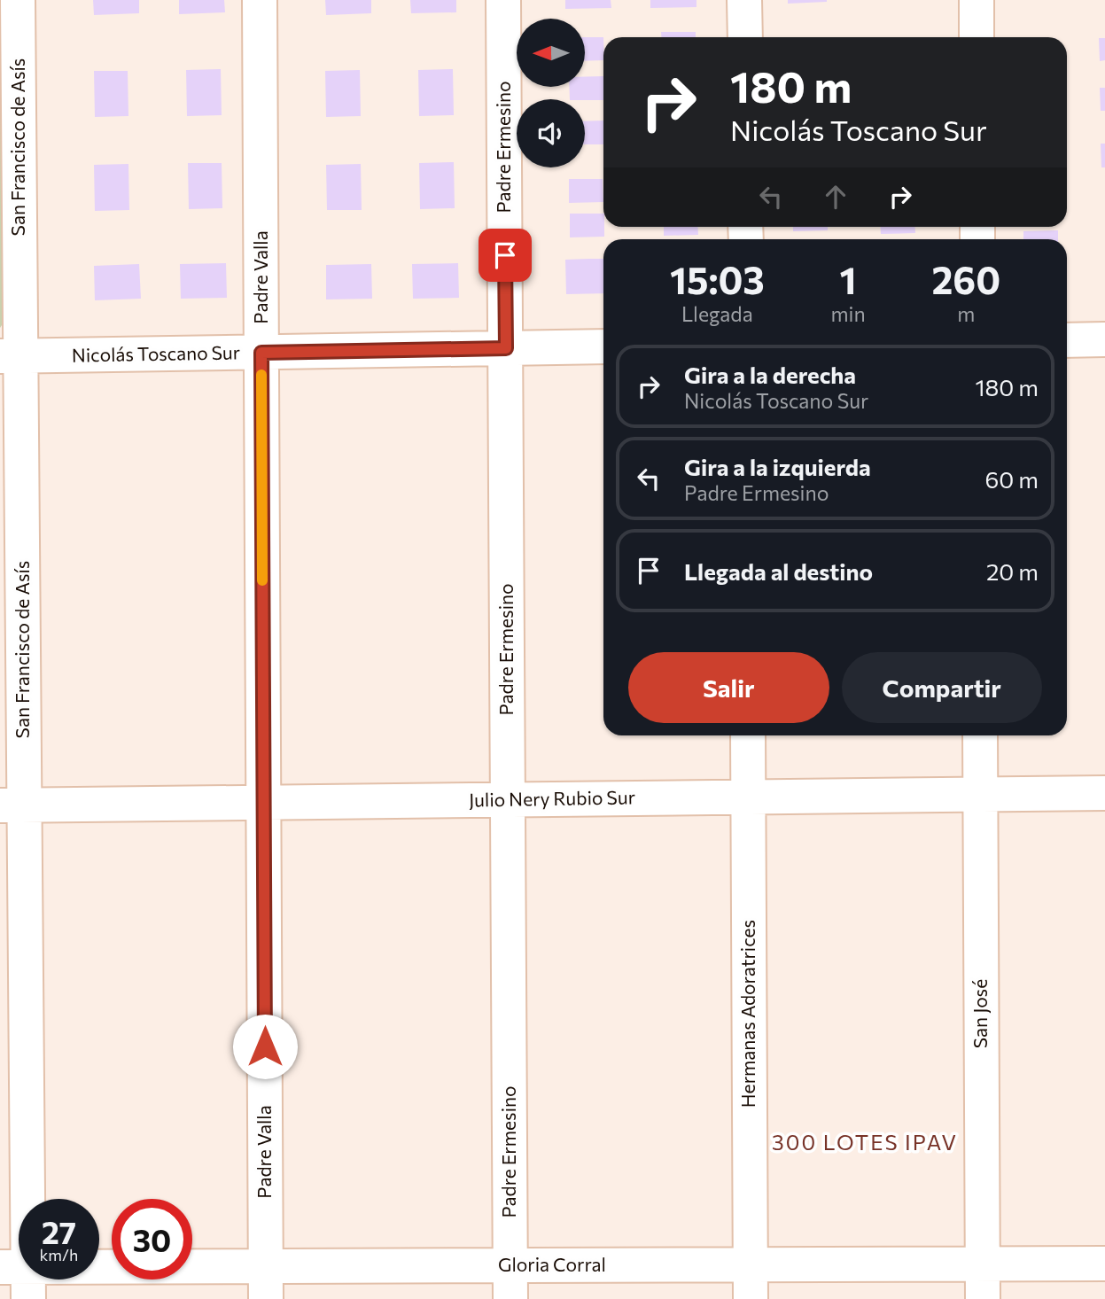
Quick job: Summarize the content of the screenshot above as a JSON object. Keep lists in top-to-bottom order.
{
  "streets": {
    "street": [
      "San Francisco de Asís",
      "Padre Ermesino",
      "Padre Valla",
      "Nicolás Toscano Sur",
      "Julio Nery Rubio Sur",
      "Hermanas Adoratrices",
      "San José",
      "Gloria Corral"
    ]
  },
  "crossings": [
    ["San Francisco de Asís", "Nicolás Toscano Sur"],
    ["San Francisco de Asís", "Julio Nery Rubio Sur"],
    ["Padre Ermesino", "Nicolás Toscano Sur"],
    ["Padre Ermesino", "Julio Nery Rubio Sur"],
    ["Padre Ermesino", "Gloria Corral"],
    ["Padre Valla", "Nicolás Toscano Sur"],
    ["Padre Valla", "Julio Nery Rubio Sur"],
    ["Padre Valla", "Gloria Corral"],
    ["Julio Nery Rubio Sur", "Hermanas Adoratrices"],
    ["Julio Nery Rubio Sur", "San José"],
    ["Hermanas Adoratrices", "Gloria Corral"],
    ["San José", "Gloria Corral"]
  ],
  "districts": ["300 LOTES IPAV"],
  "north": "left",
  "page": {
    "turn": ["180 m", "Nicolás Toscano Sur"],
    "eta": [
      "15:03",
      "Llegada",
      "1",
      "min",
      "260",
      "m"
    ],
    "list": [
      {
        "name": "Gira a la derecha",
        "note": "Nicolás Toscano Sur",
        "value": "180 m"
      },
      {
        "name": "Gira a la izquierda",
        "note": "Padre Ermesino",
        "value": "60 m"
      },
      {
        "name": "Llegada al destino",
        "value": "20 m"
      }
    ],
    "buttons": ["Salir", "Compartir"],
    "speed": "27 km/h",
    "limit": "30"
  }
}
